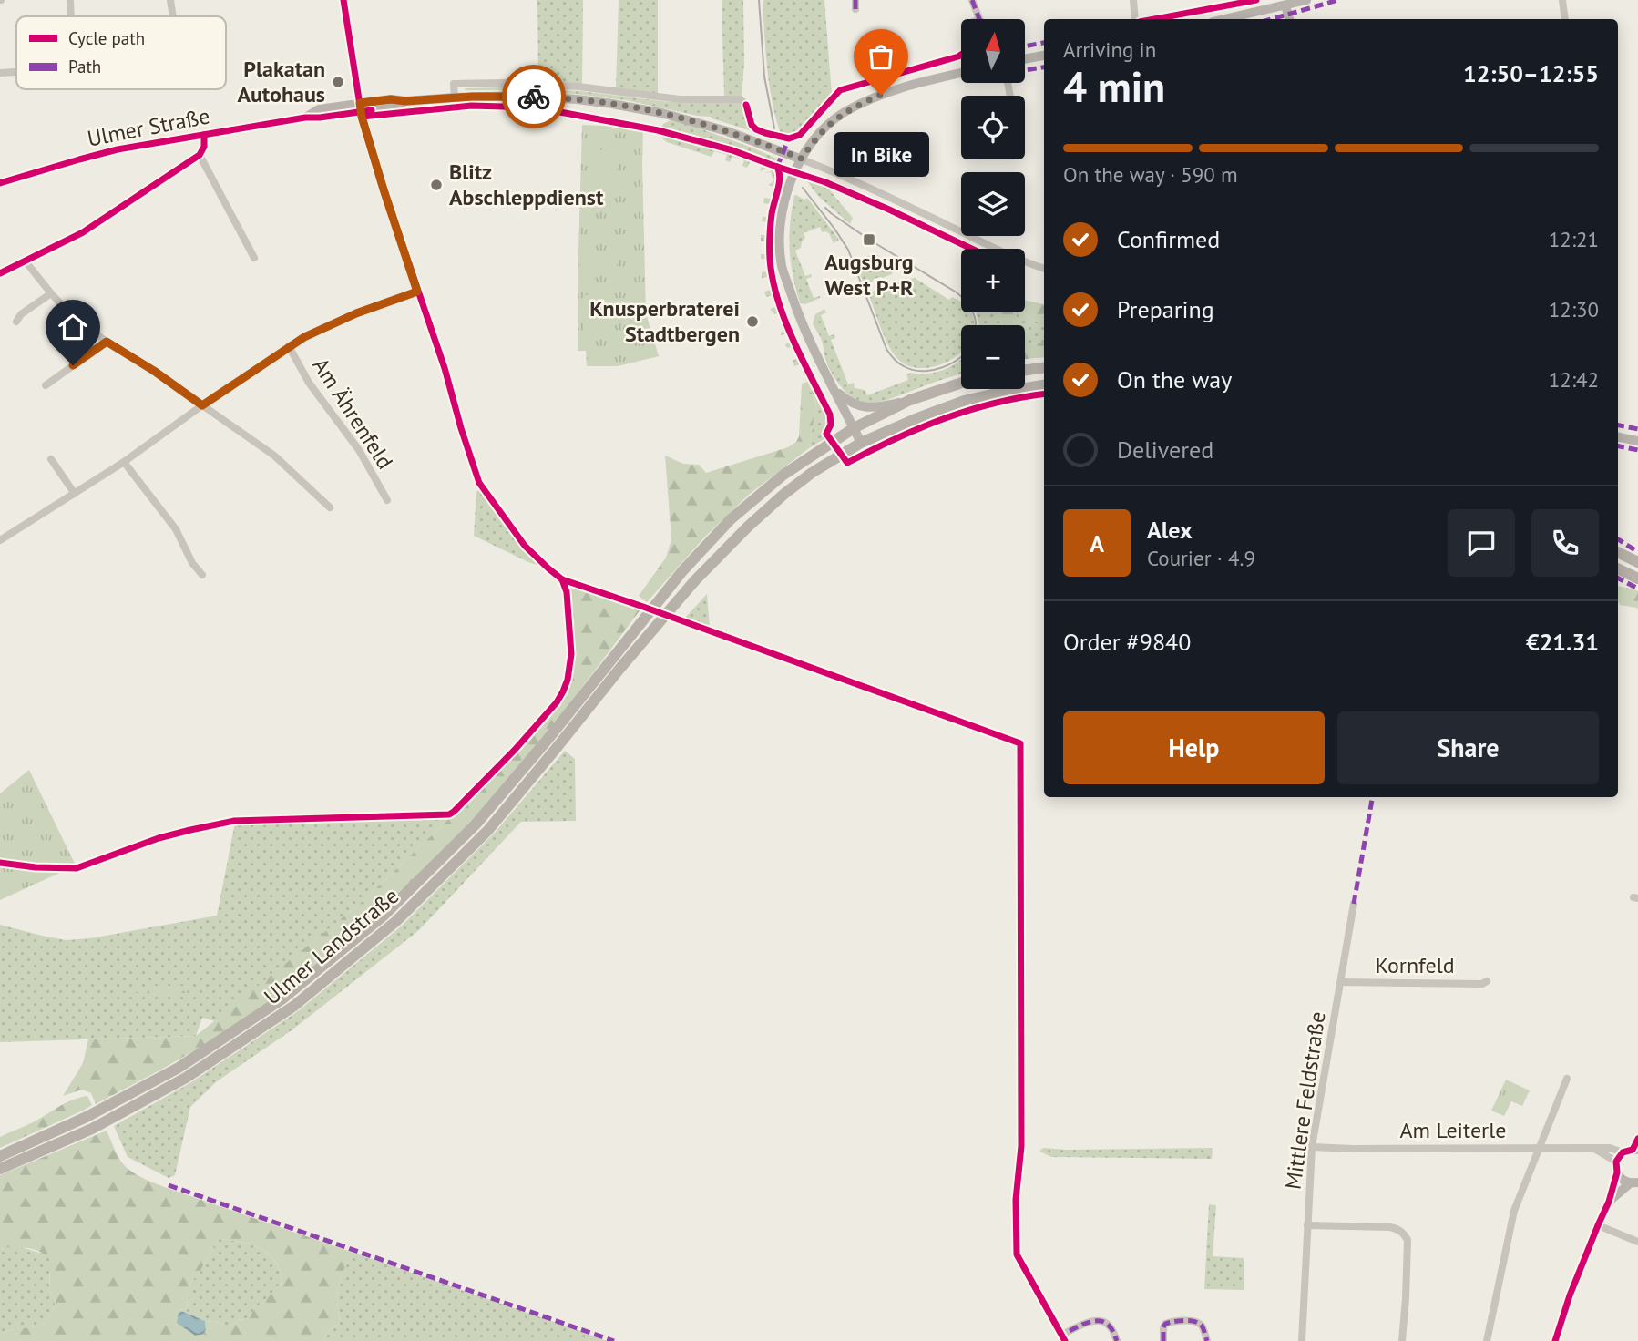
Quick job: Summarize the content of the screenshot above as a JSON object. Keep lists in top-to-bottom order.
{
  "streets": {
    "main road": ["Ulmer Landstraße"],
    "street": [
      "Ulmer Straße",
      "Am Ährenfeld",
      "Kornfeld",
      "Mittlere Feldstraße",
      "Am Leiterle"
    ]
  },
  "crossings": [
    ["Kornfeld", "Mittlere Feldstraße"],
    ["Mittlere Feldstraße", "Am Leiterle"]
  ],
  "places": {
    "other": [
      "Plakatan Autohaus",
      "In Bike",
      "Blitz Abschleppdienst",
      "Knusperbraterei Stadtbergen"
    ],
    "transit": ["Augsburg West P+R"]
  },
  "legend": ["Cycle path", "Path"],
  "north": "top",
  "page": {
    "map_buttons": ["+", "−"],
    "heading": ["4 min", "Arriving in", "12:50–12:55"],
    "panel": [
      "Alex",
      "Courier · 4.9",
      "Order #9840",
      "€21.31"
    ],
    "bar": "On the way · 590 m",
    "bubble": "In Bike",
    "list": [
      ["Confirmed", "12:21"],
      ["Preparing", "12:30"],
      ["On the way", "12:42"],
      "Delivered"
    ],
    "round": "A",
    "buttons": ["Help", "Share"]
  }
}
